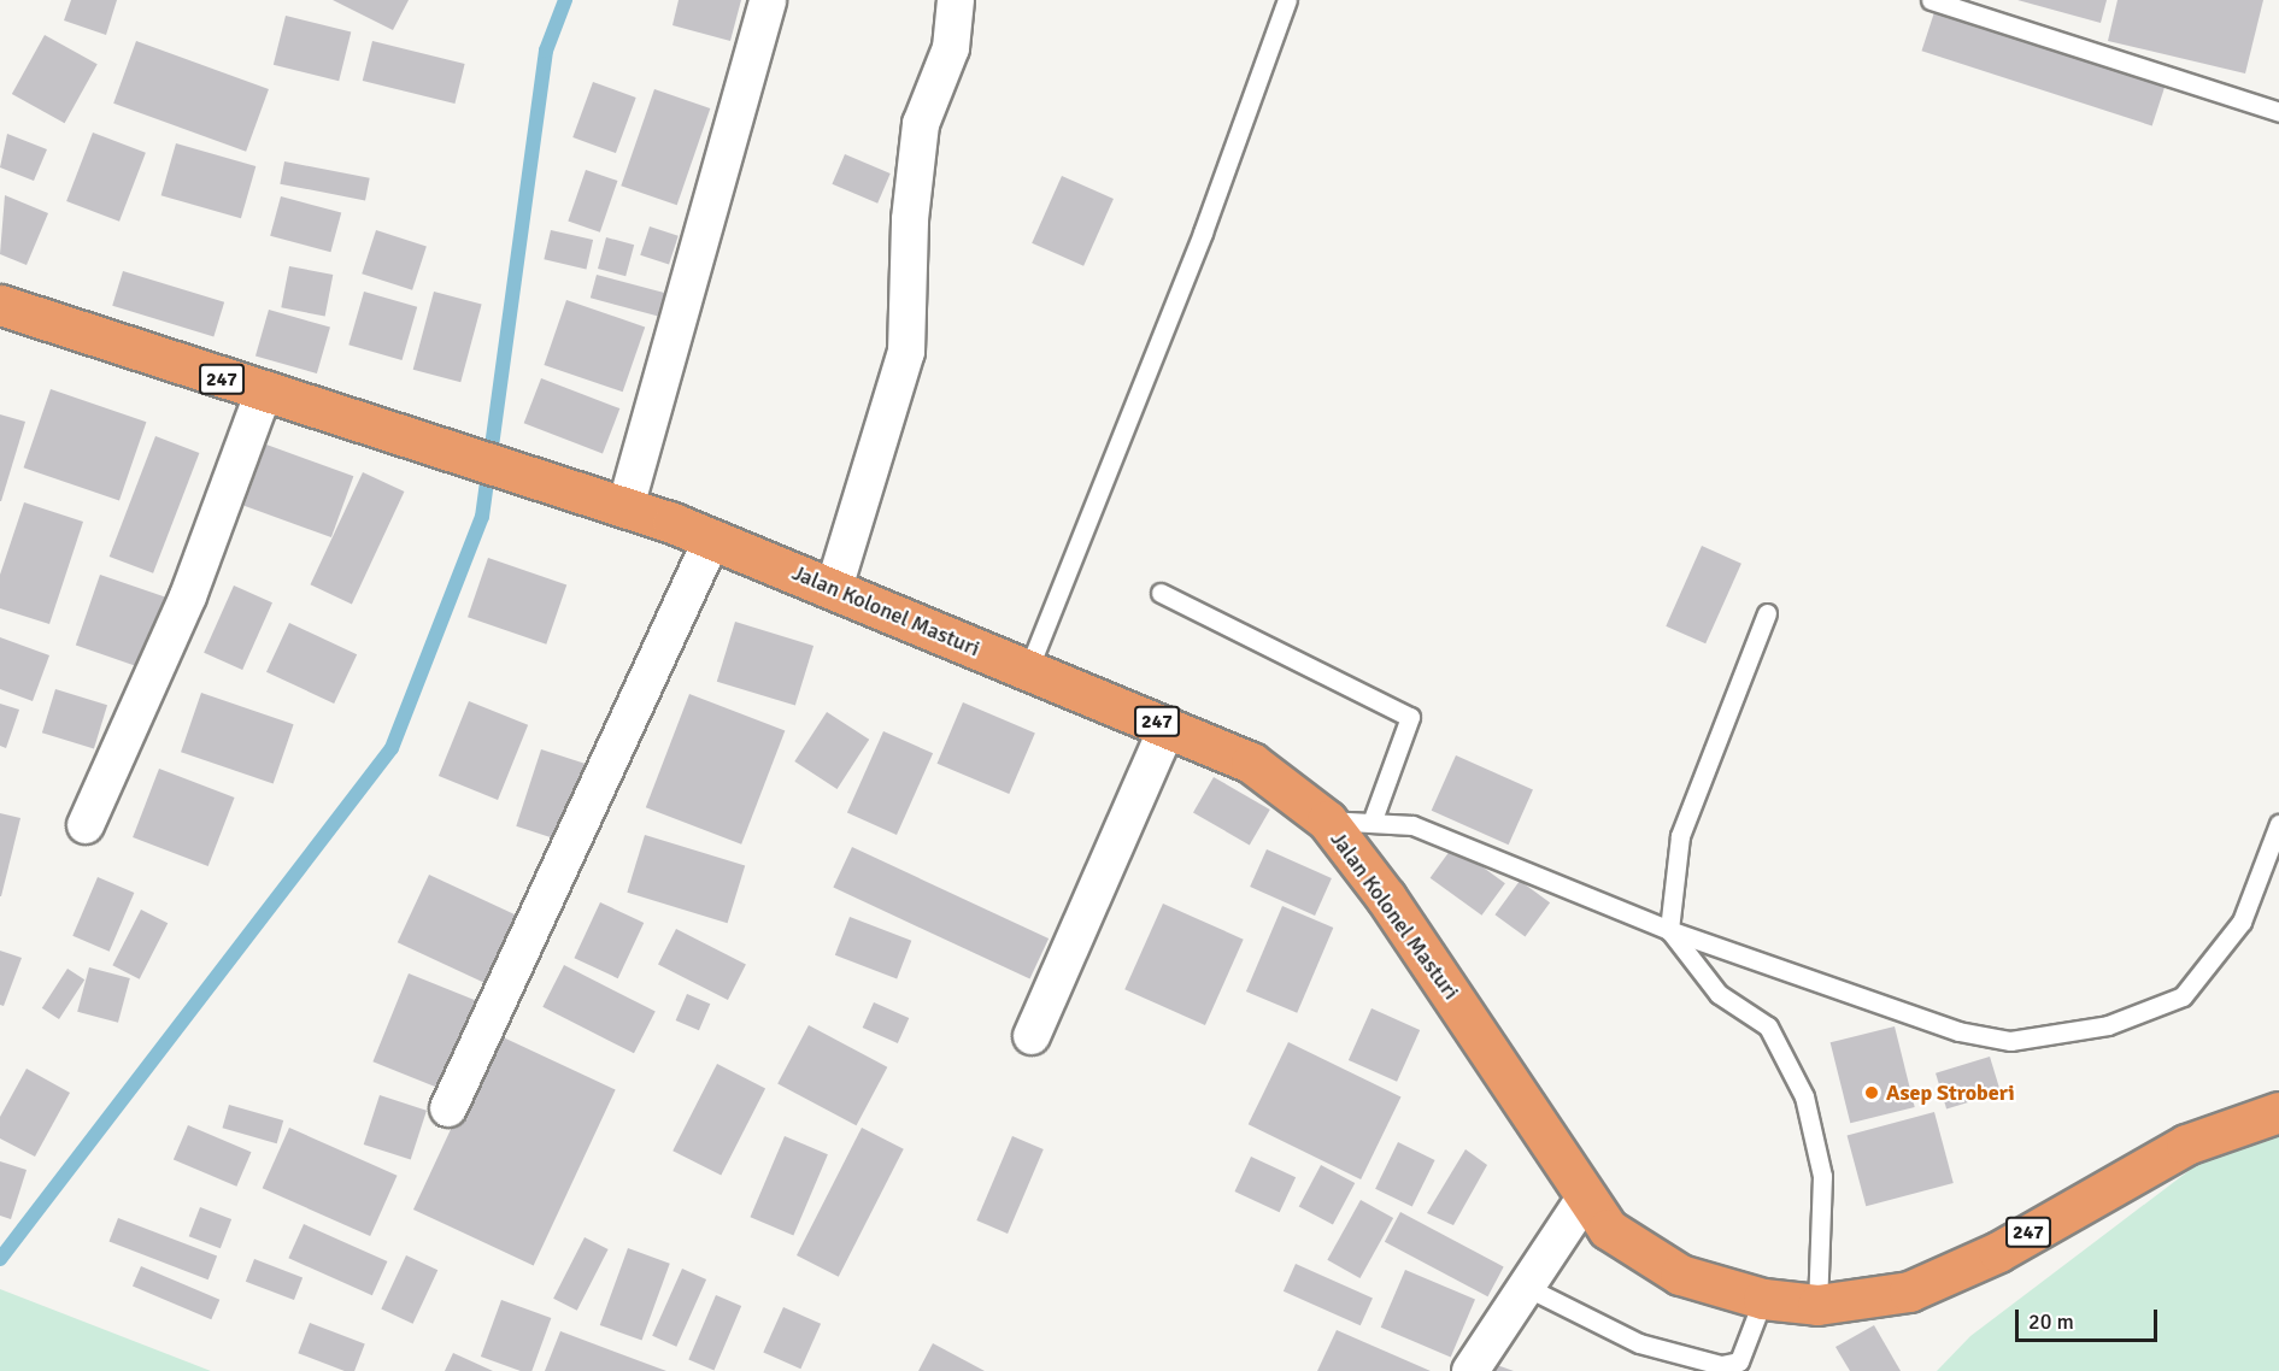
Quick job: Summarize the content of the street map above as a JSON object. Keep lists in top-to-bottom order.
{
  "streets": {
    "main road": ["247", "Jalan Kolonel Masturi"]
  },
  "places": ["Asep Stroberi"],
  "scale_bar": "20 m"
}
